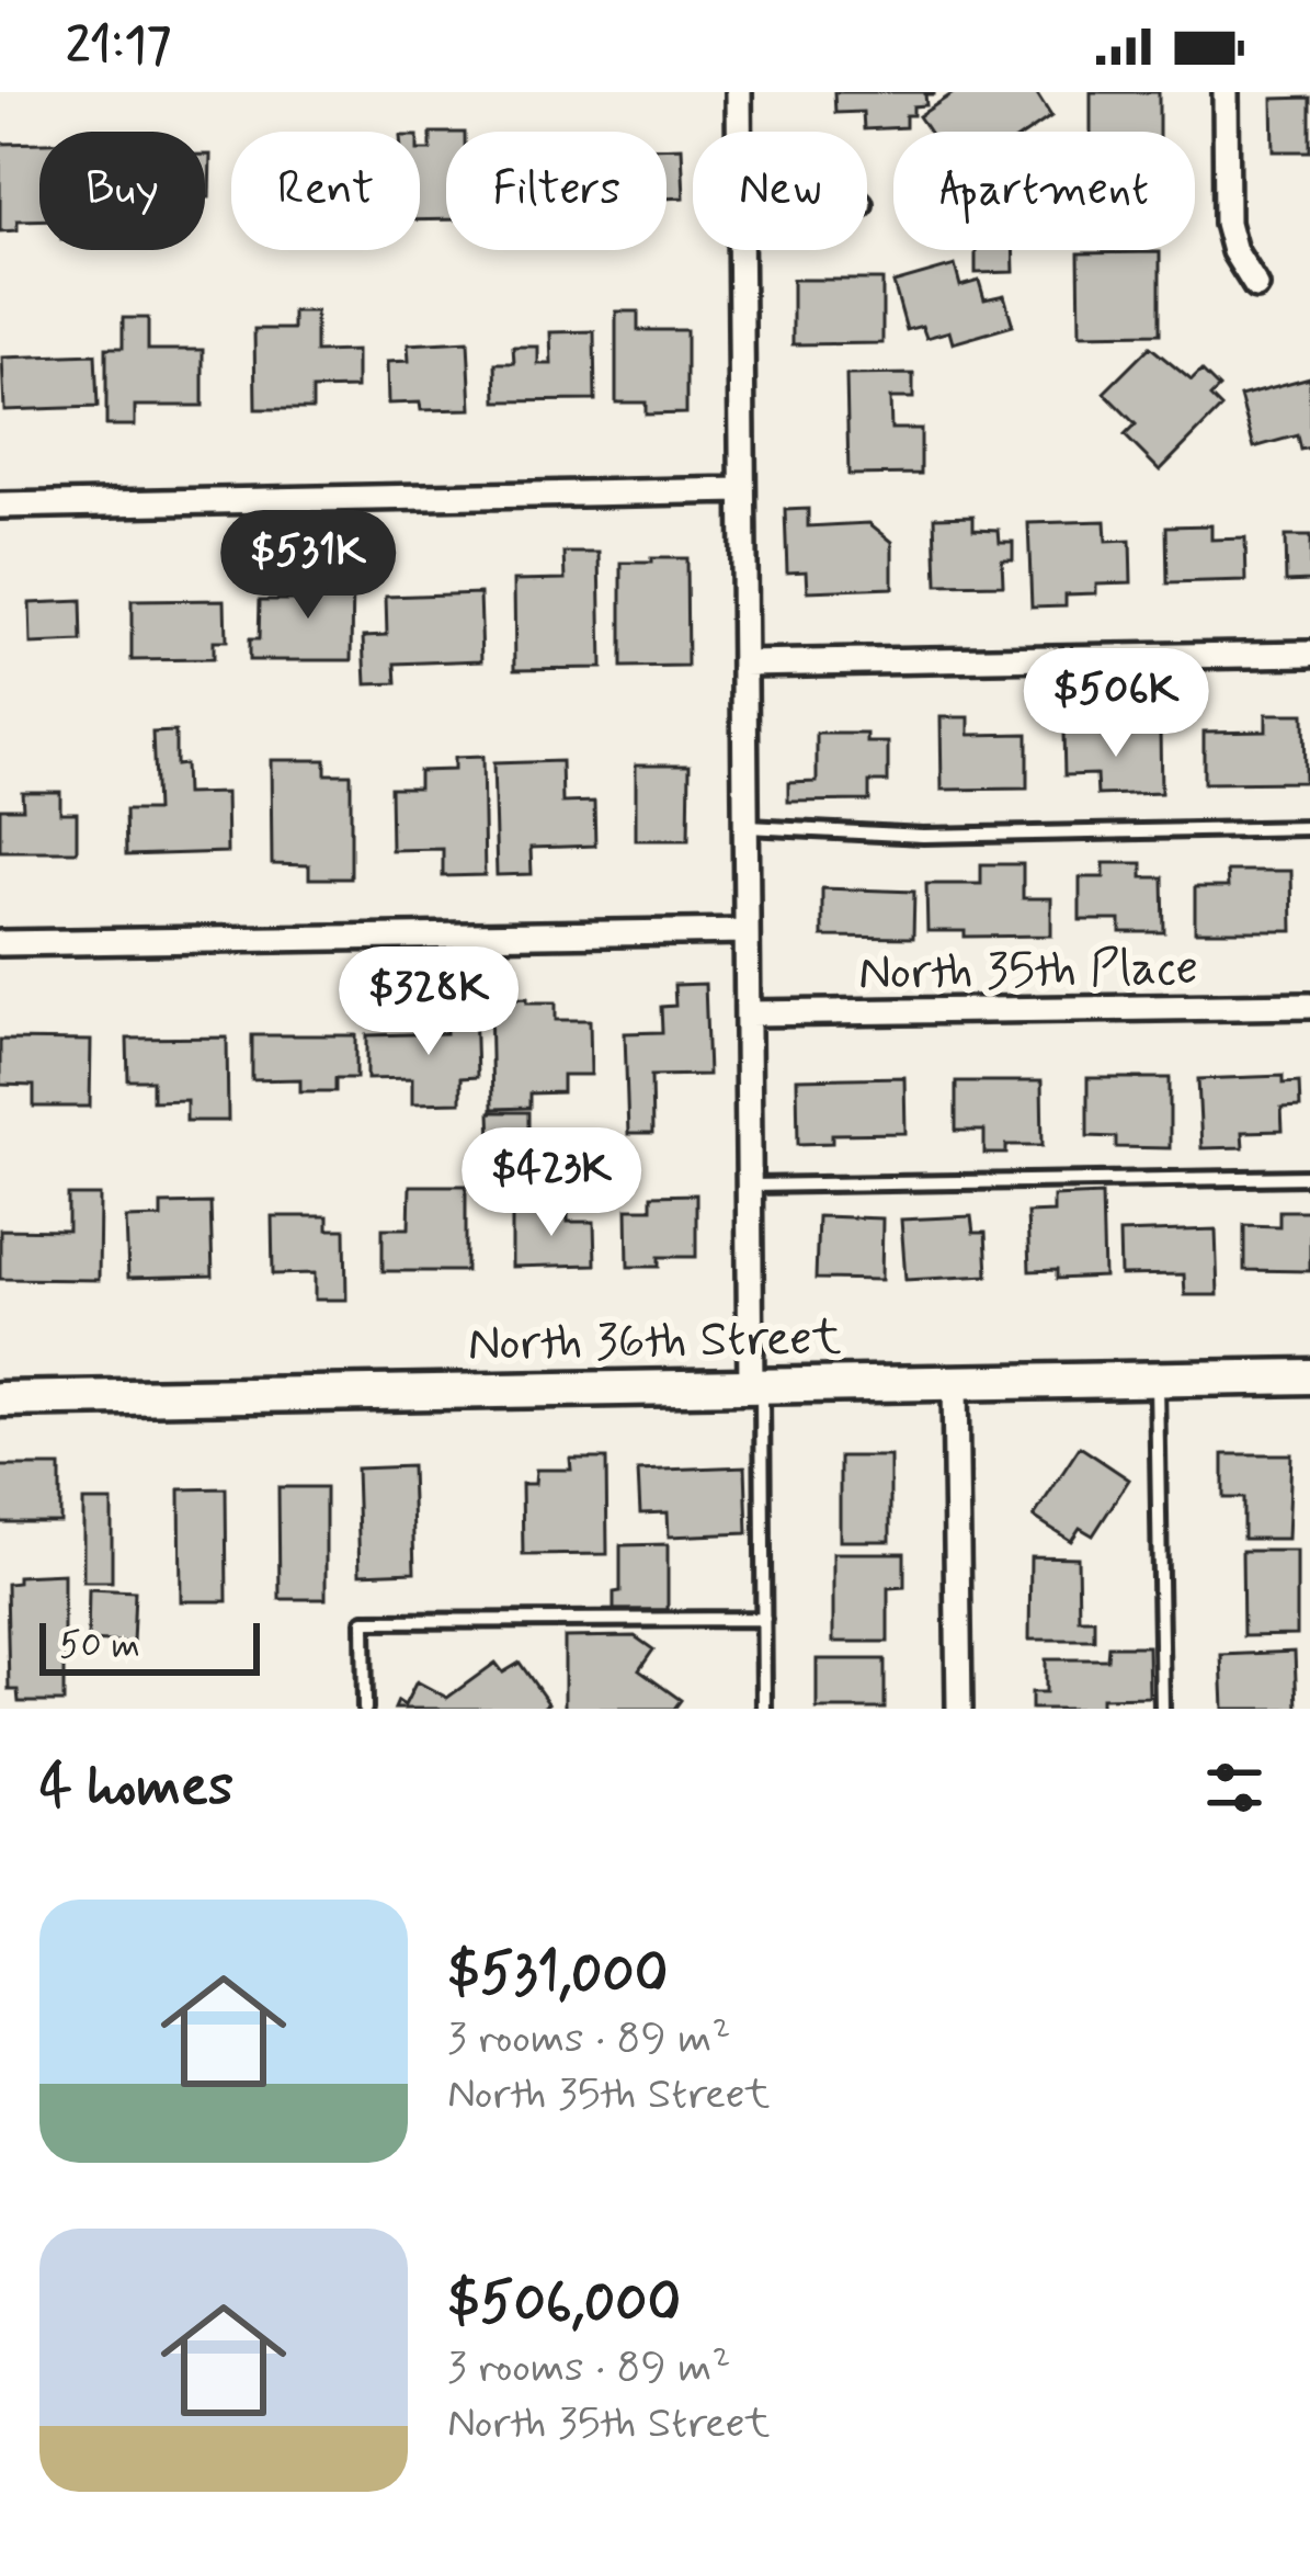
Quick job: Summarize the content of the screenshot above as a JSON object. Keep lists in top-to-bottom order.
{
  "streets": {
    "main road": ["North 36th Street"],
    "street": ["North 35th Place"]
  },
  "scale_bar": "50 m",
  "page": {
    "status": "21:17",
    "chip": [
      "Buy",
      "Rent",
      "Filters",
      "New",
      "Apartment"
    ],
    "price": [
      "$531K",
      "$506K",
      "$328K",
      "$423K"
    ],
    "scale": "50 m",
    "heading": "4 homes",
    "list": [
      {
        "name": "$531,000",
        "note": "3 rooms · 89 m² · North 35th Street"
      },
      {
        "name": "$506,000",
        "note": "3 rooms · 89 m² · North 35th Street"
      }
    ]
  }
}
